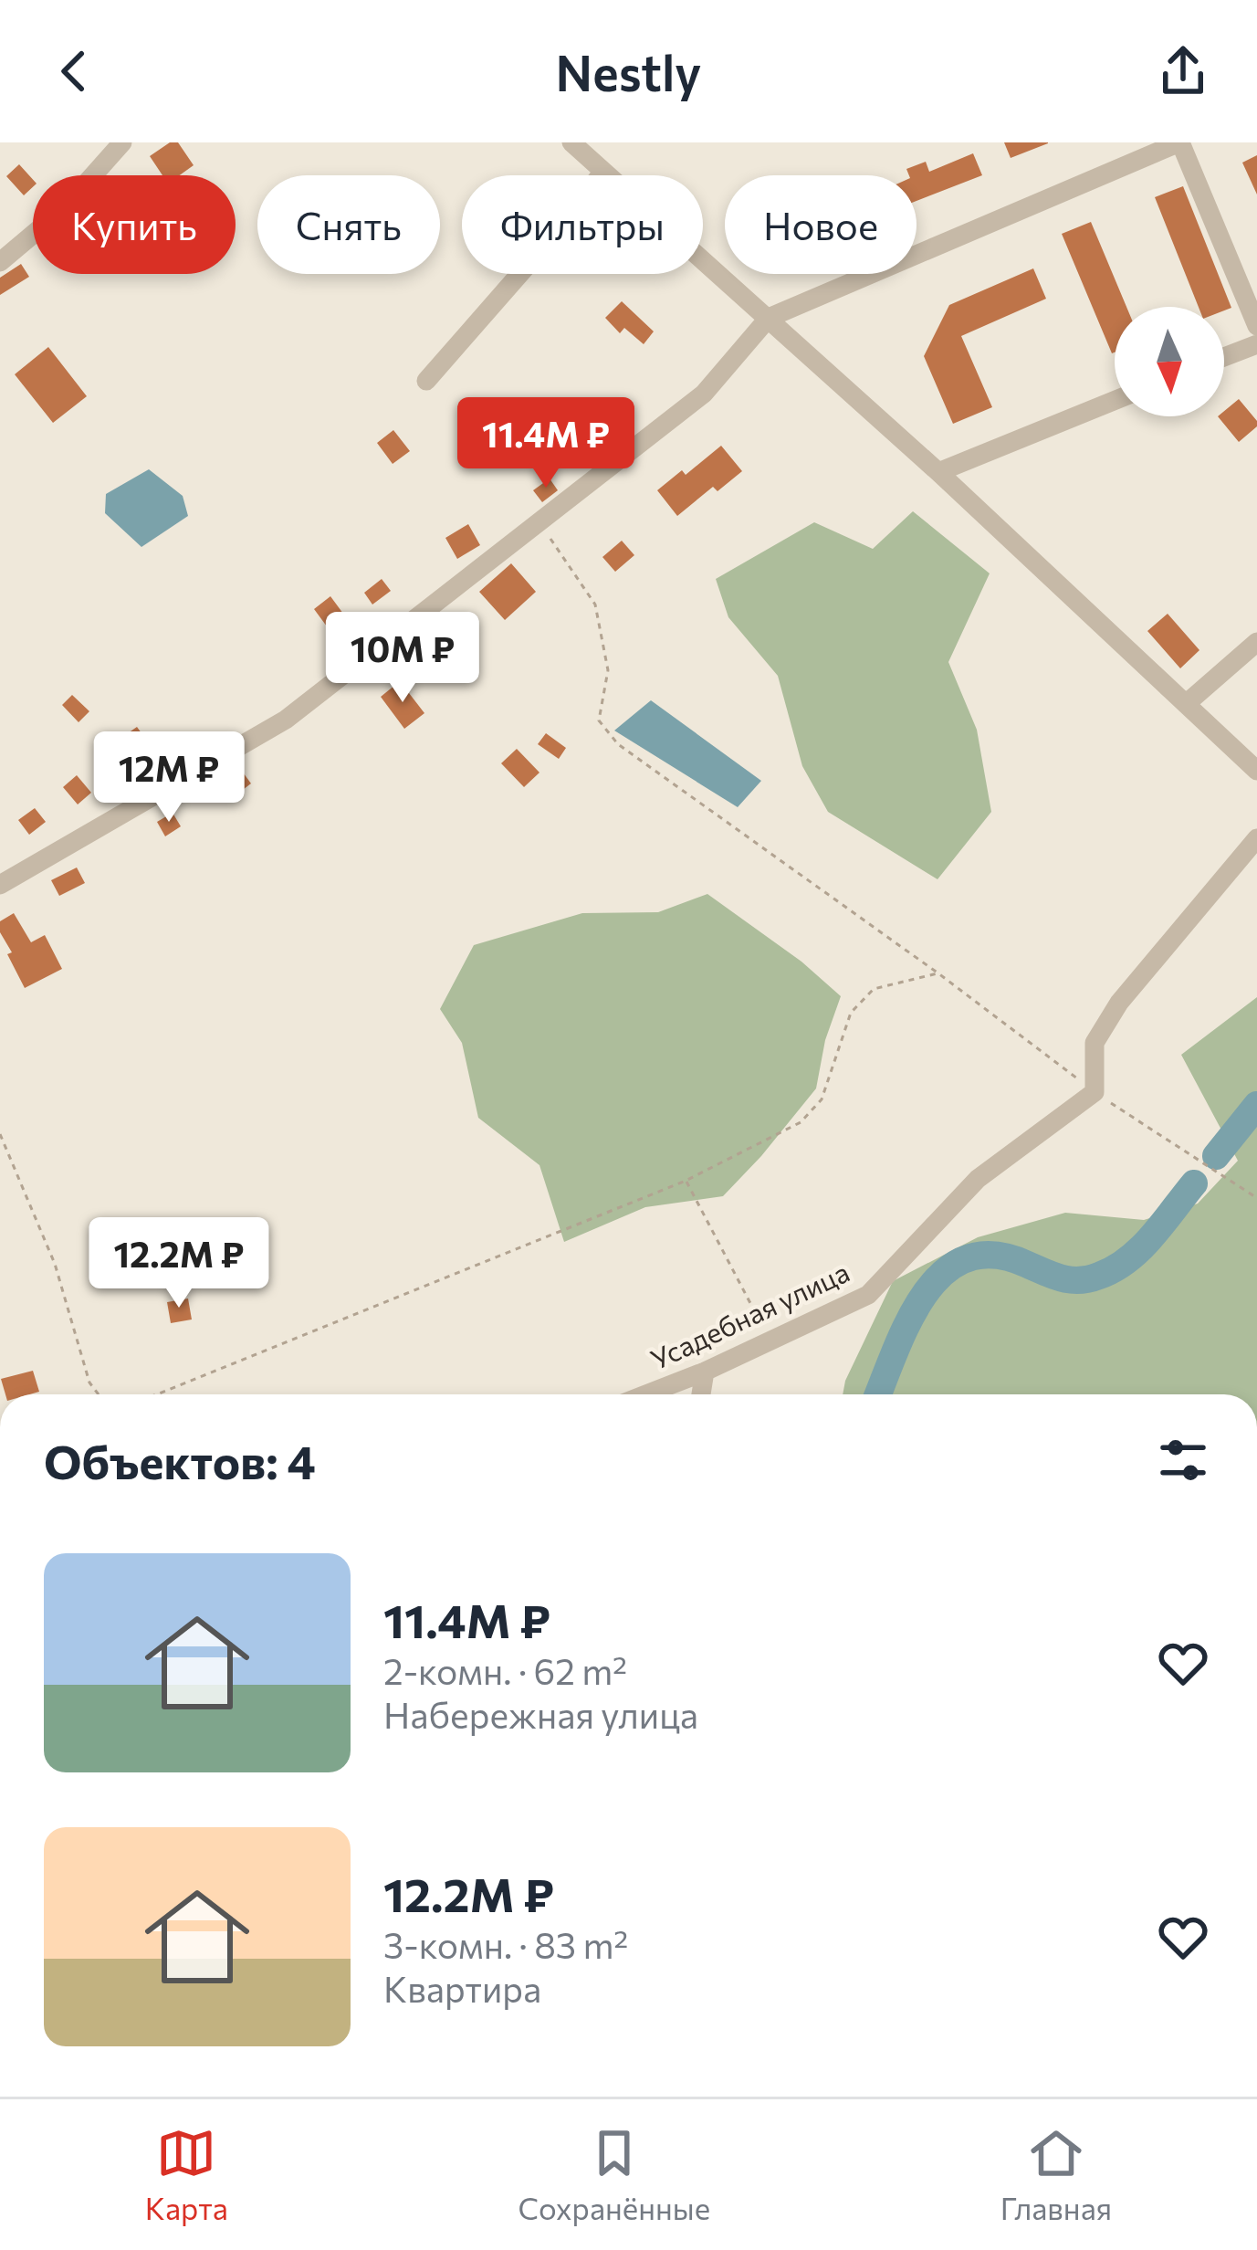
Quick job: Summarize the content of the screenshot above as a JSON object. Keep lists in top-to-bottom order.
{
  "streets": {
    "street": ["Усадебная улица"]
  },
  "north": "bottom",
  "page": {
    "header": "Nestly",
    "chip": [
      "Купить",
      "Снять",
      "Фильтры",
      "Новое"
    ],
    "price": [
      "11.4M ₽",
      "10M ₽",
      "12M ₽",
      "12.2M ₽"
    ],
    "heading": "Объектов: 4",
    "list": [
      {
        "name": "11.4M ₽",
        "note": "2-комн. · 62 m² · Набережная улица"
      },
      {
        "name": "12.2M ₽",
        "note": "3-комн. · 83 m² · Квартира"
      }
    ],
    "tabs": ["Карта", "Сохранённые", "Главная"]
  }
}
